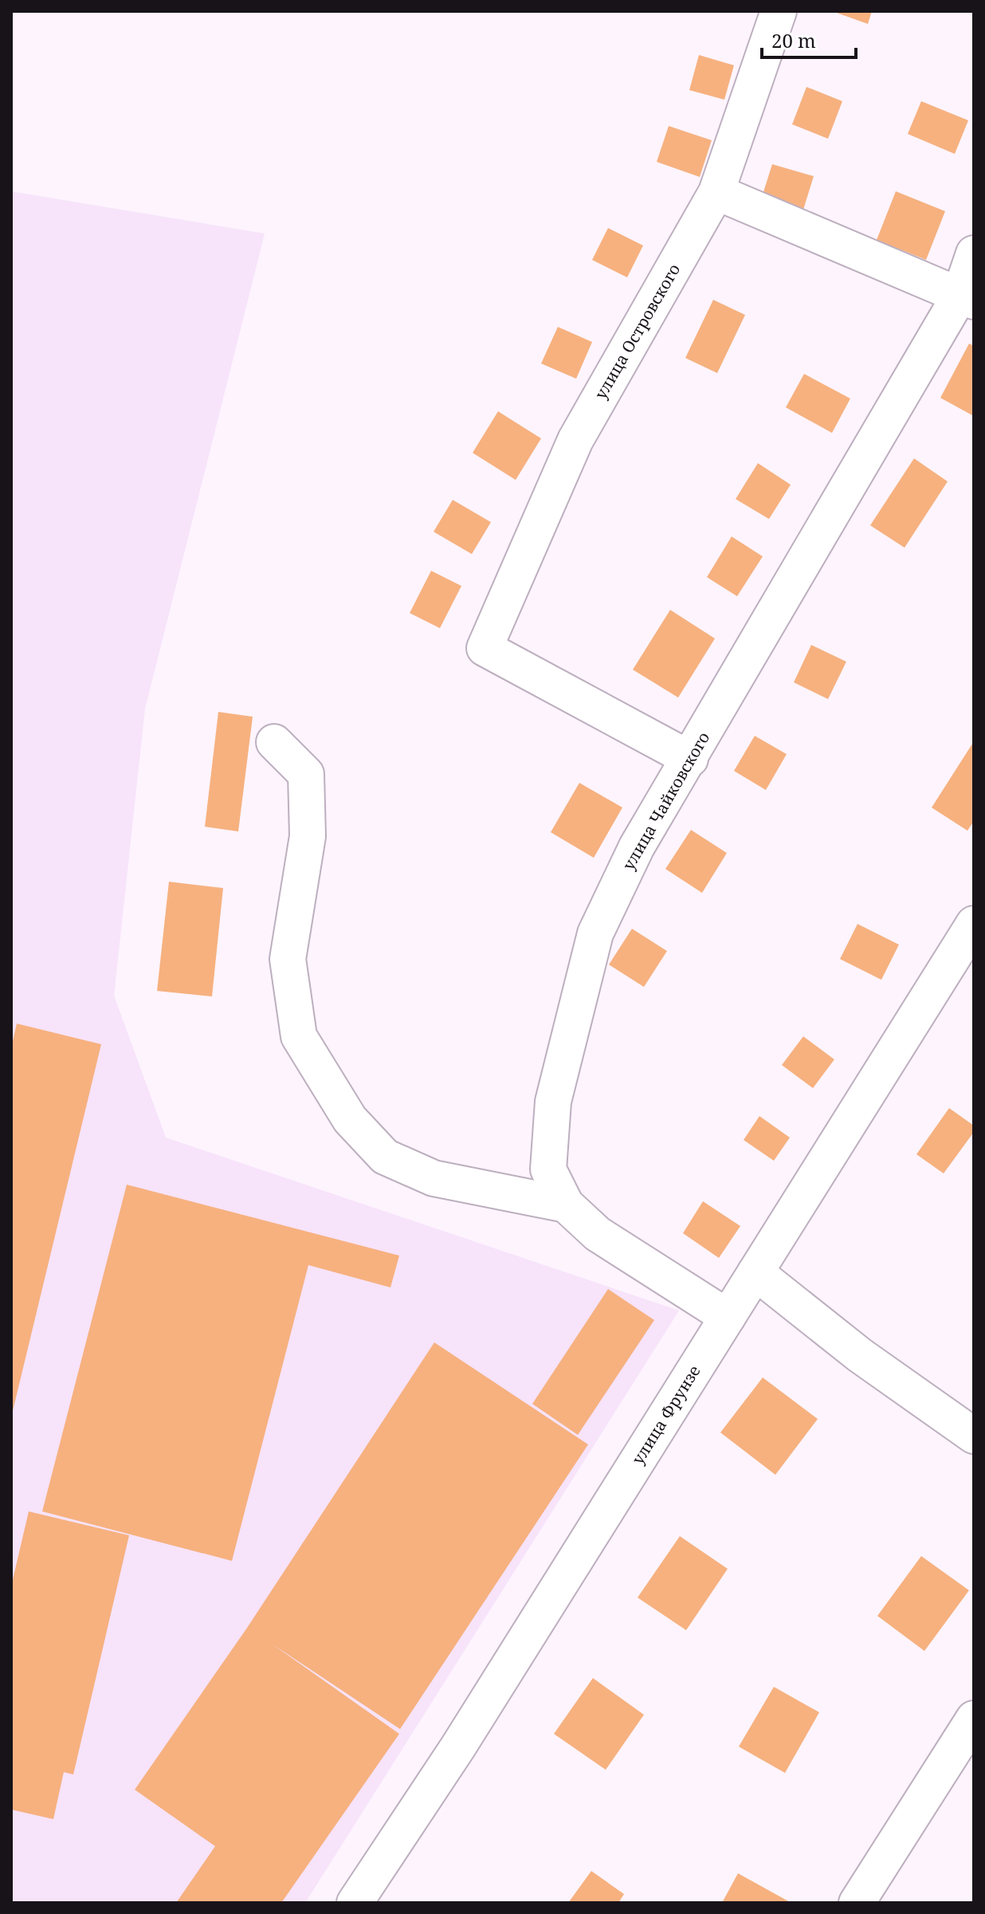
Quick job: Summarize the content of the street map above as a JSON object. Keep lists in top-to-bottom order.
{
  "streets": {
    "street": ["улица Островского", "улица Чайковского", "улица Фрунзе"]
  },
  "crossings": [
    ["улица Островского", "улица Чайковского"],
    ["улица Чайковского", "улица Фрунзе"]
  ],
  "scale_bar": "20 m"
}
